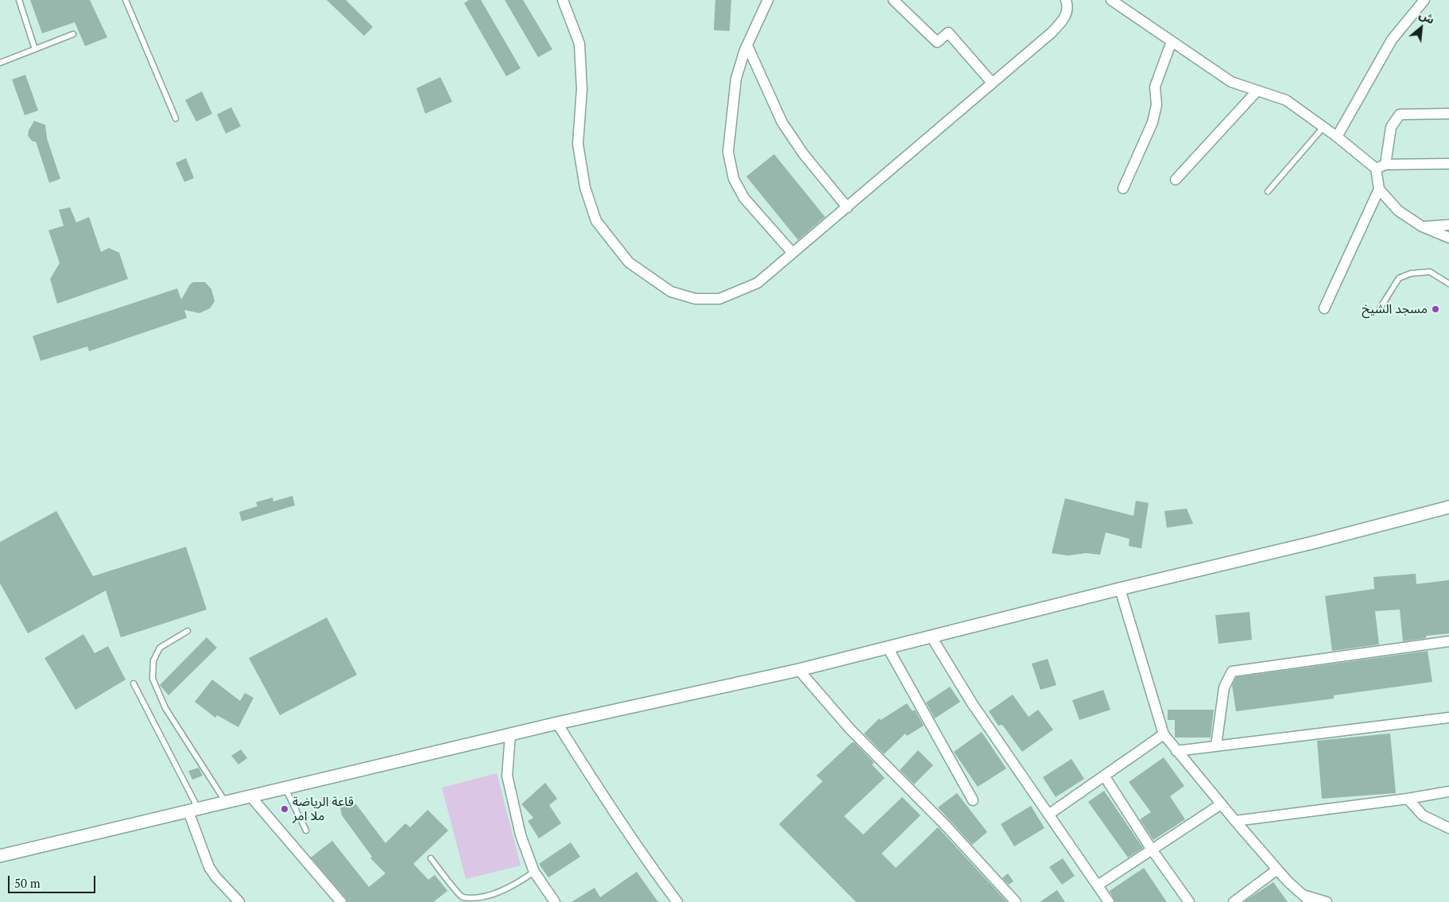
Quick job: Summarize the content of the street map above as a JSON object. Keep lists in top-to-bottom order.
{
  "places": ["مسجد الشيخ", "قاعة الرياضة ملا امر"],
  "scale_bar": "50 m",
  "north": "top right"
}
